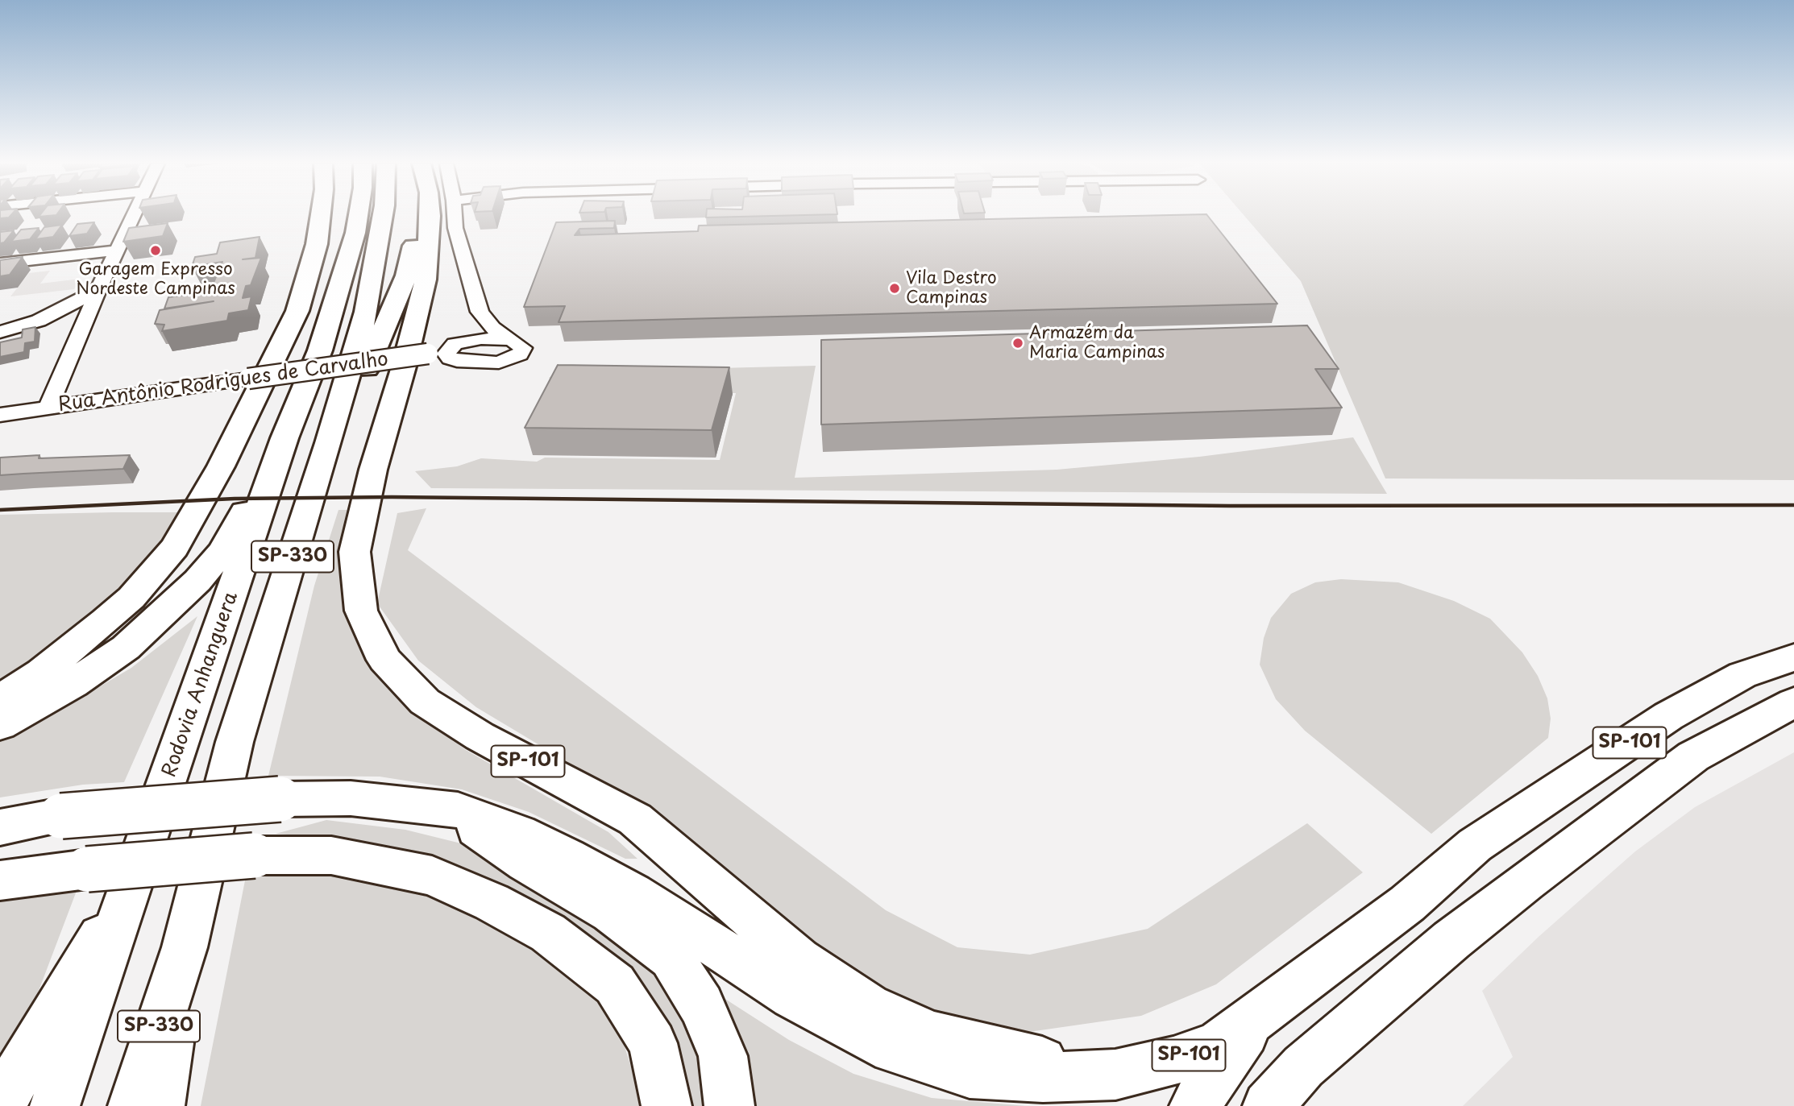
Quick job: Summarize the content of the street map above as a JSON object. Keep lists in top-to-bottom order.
{
  "streets": {
    "highway": ["SP-330", "Rodovia Anhanguera", "SP-101"],
    "street": ["Rua Antônio Rodrigues de Carvalho"]
  },
  "places": ["Garagem Expresso Nordeste Campinas", "Vila Destro Campinas", "Armazém da Maria Campinas"]
}
